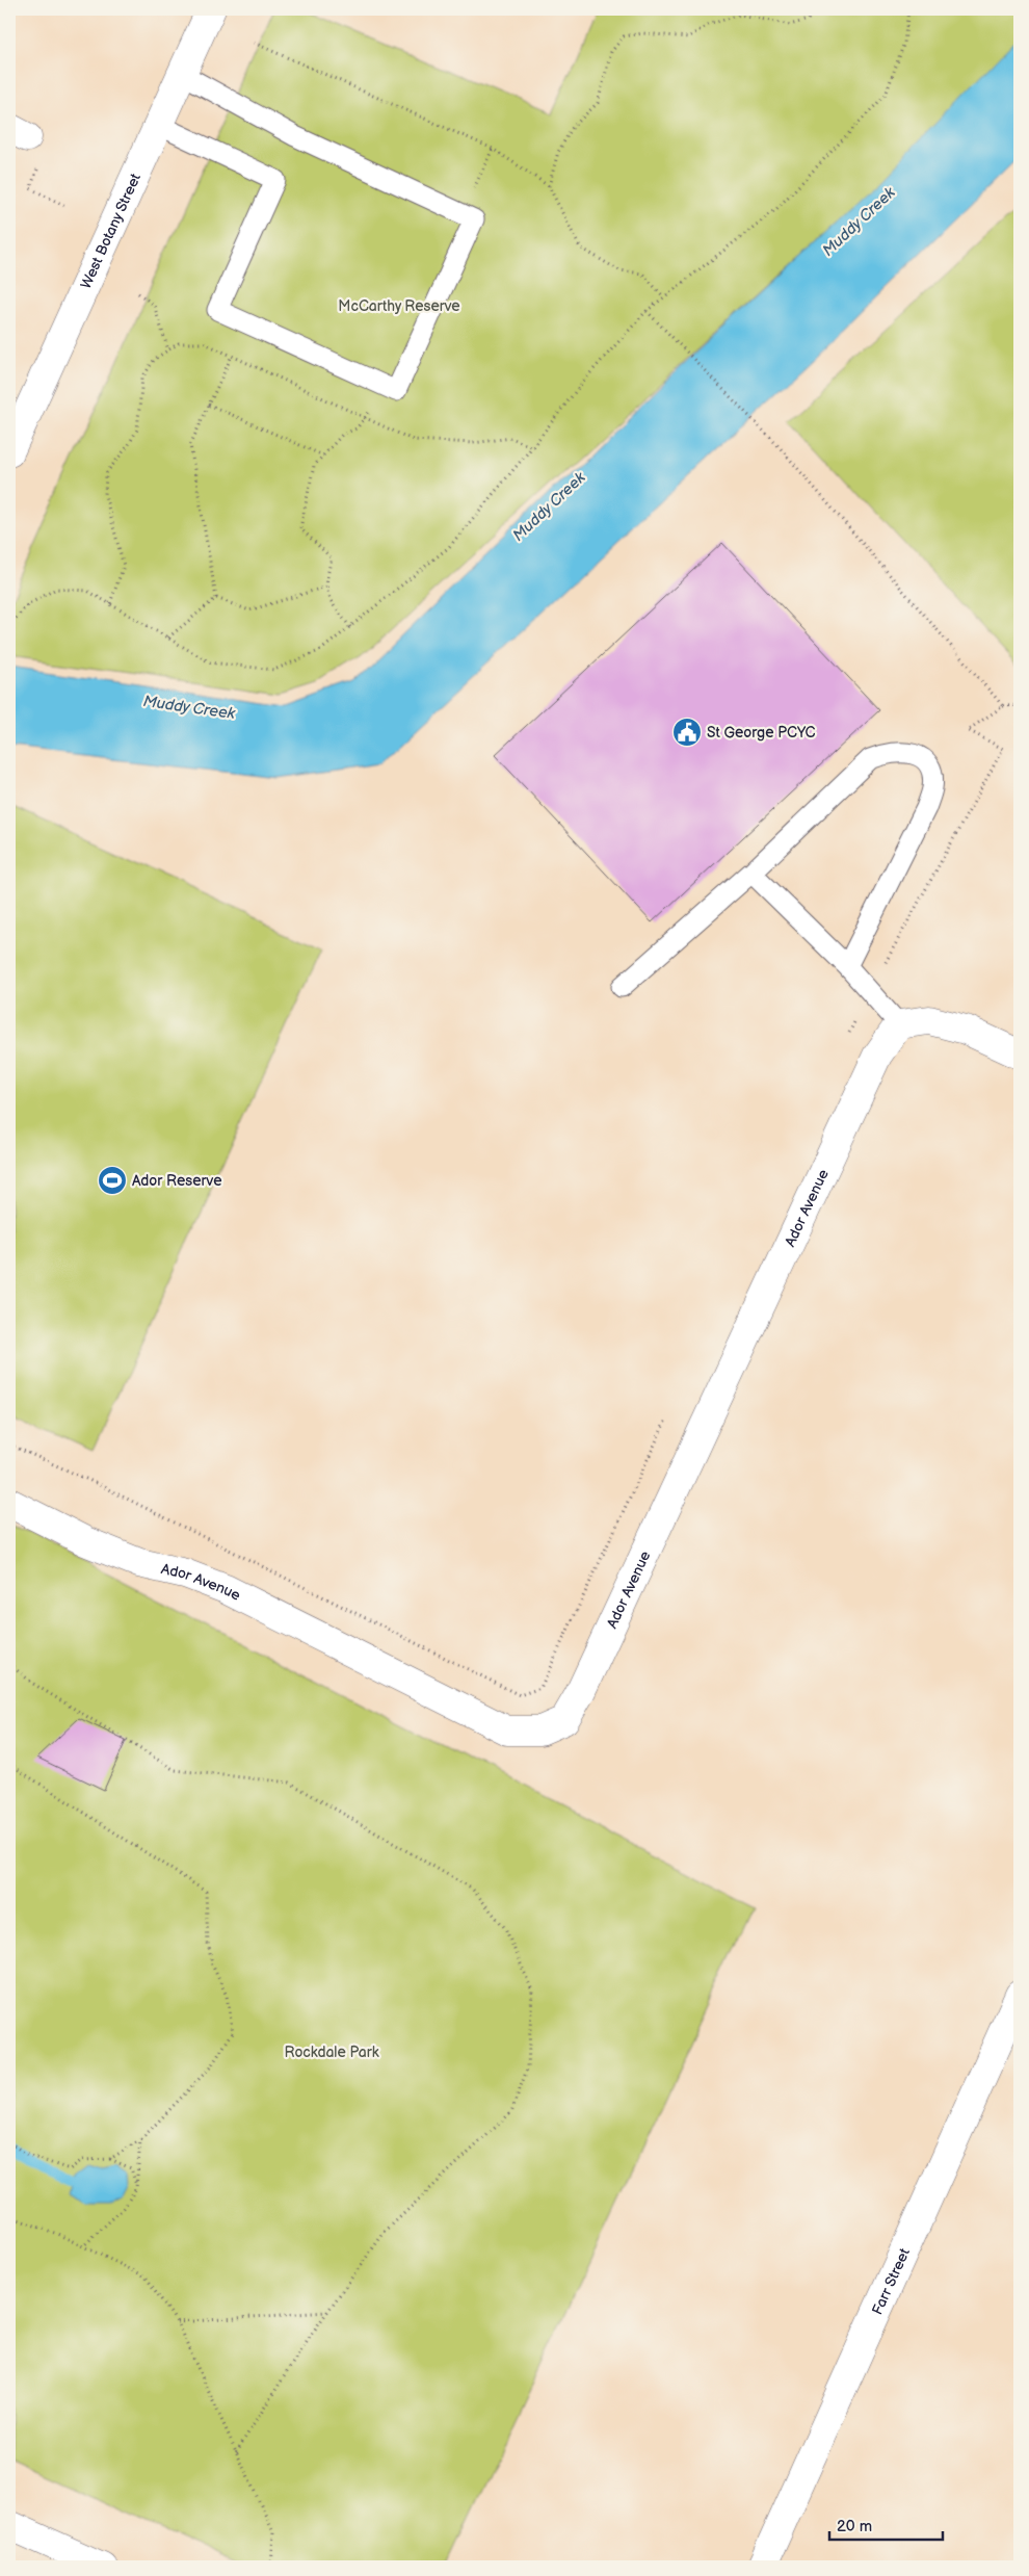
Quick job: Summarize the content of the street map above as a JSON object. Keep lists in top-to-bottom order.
{
  "streets": {
    "street": ["West Botany Street", "Ador Avenue", "Farr Street"]
  },
  "water": ["Muddy Creek"],
  "parks": ["McCarthy Reserve", "Rockdale Park"],
  "places": {
    "public building": ["St George PCYC"],
    "sports": ["Ador Reserve"]
  },
  "scale_bar": "20 m"
}
